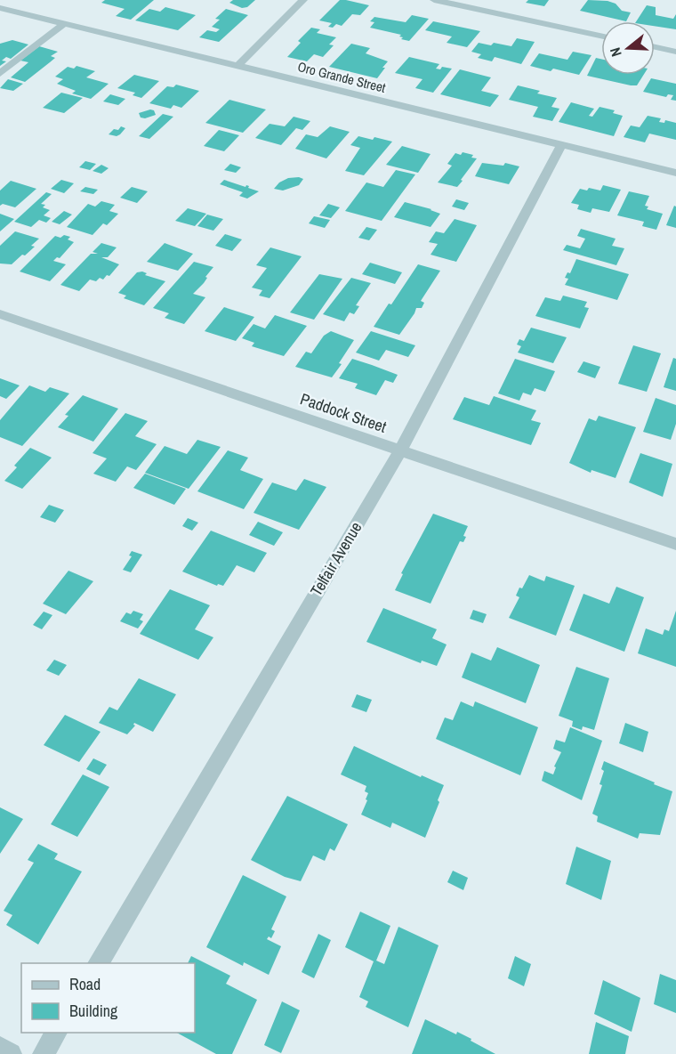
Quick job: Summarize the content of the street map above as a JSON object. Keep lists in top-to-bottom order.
{
  "streets": {
    "street": ["Oro Grande Street", "Paddock Street", "Telfair Avenue"]
  },
  "crossings": [
    ["Oro Grande Street", "Telfair Avenue"],
    ["Paddock Street", "Telfair Avenue"]
  ],
  "legend": ["Road", "Building"],
  "north": "left"
}
